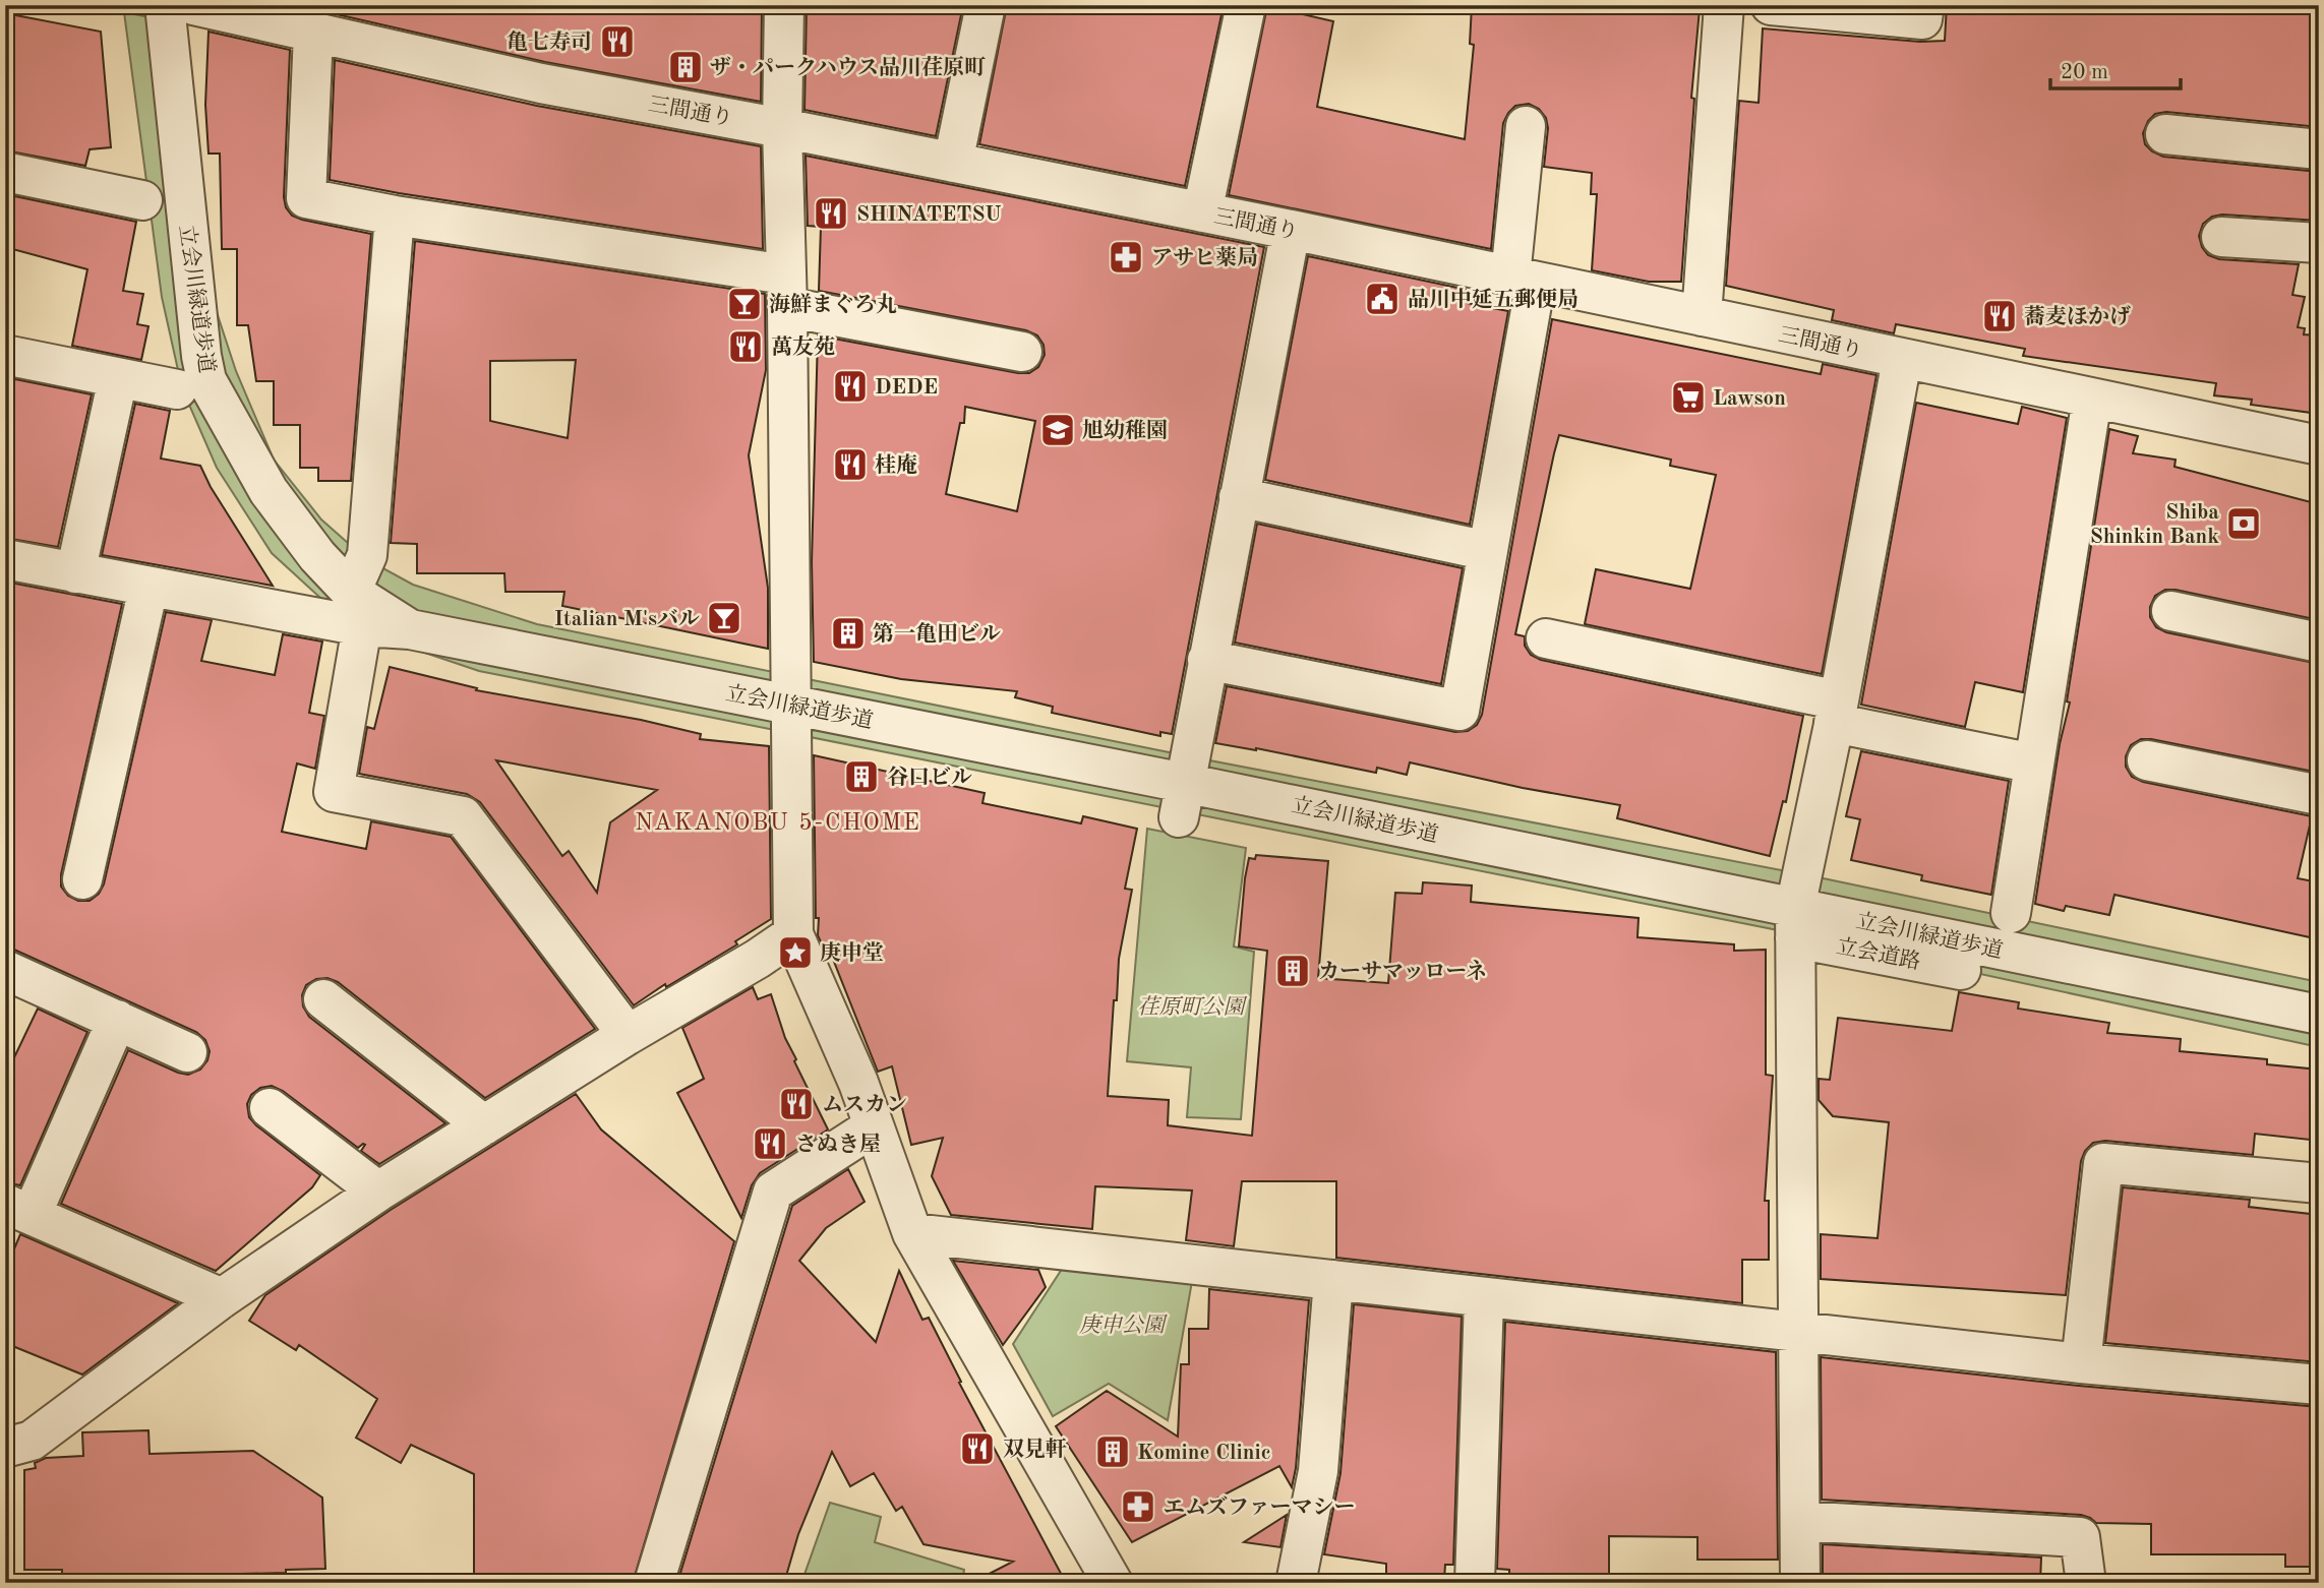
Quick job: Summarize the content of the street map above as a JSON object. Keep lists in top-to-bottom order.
{
  "streets": {
    "street": ["三間通り", "立会川緑道歩道", "立会道路"]
  },
  "crossings": [
    ["立会川緑道歩道", "立会道路"]
  ],
  "districts": ["NAKANOBU 5-CHOME"],
  "parks": ["荏原町公園", "庚申公園"],
  "places": {
    "restaurant": [
      "亀七寿司",
      "SHINATETSU",
      "蕎麦ほかげ",
      "萬友苑",
      "DEDE",
      "桂庵",
      "ムスカン",
      "さぬき屋",
      "双見軒"
    ],
    "building": [
      "ザ・パークハウス品川荏原町",
      "第一亀田ビル",
      "谷口ビル",
      "カーサマッローネ",
      "Komine Clinic"
    ],
    "pharmacy": ["アサヒ薬局", "エムズファーマシー"],
    "public building": ["品川中延五郵便局"],
    "bar": ["海鮮まぐろ丸", "Italian M'sバル"],
    "supermarket": ["Lawson"],
    "school or university": ["旭幼稚園"],
    "bank": ["Shiba Shinkin Bank"],
    "place": ["庚申堂"]
  },
  "scale_bar": "20 m"
}
